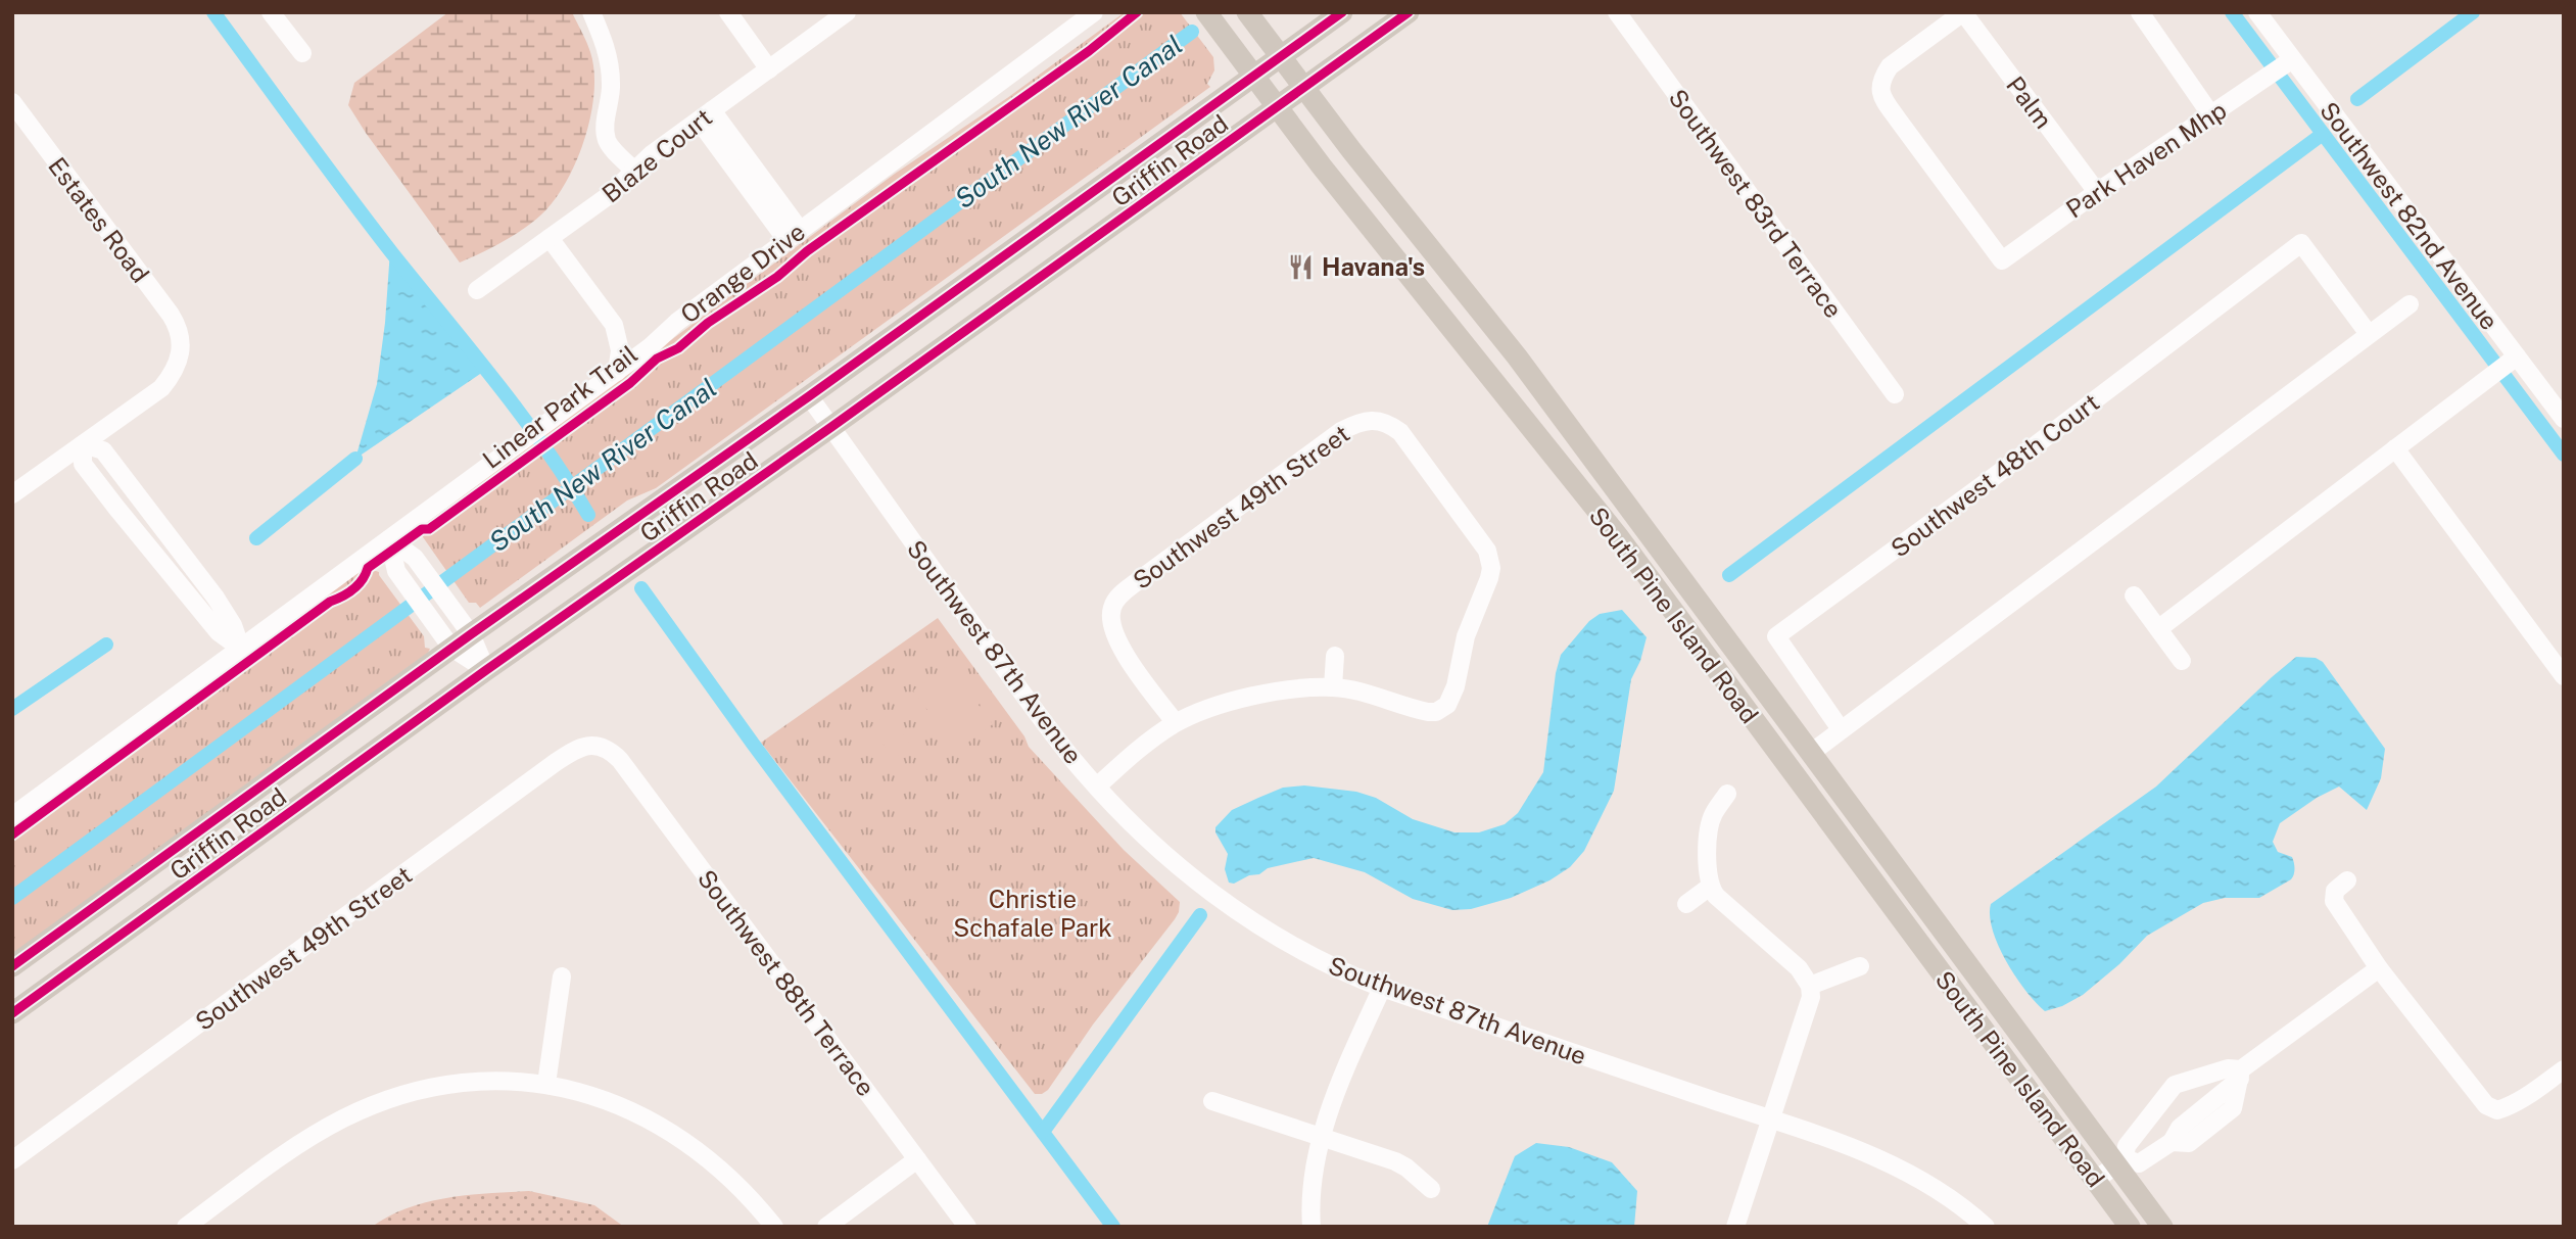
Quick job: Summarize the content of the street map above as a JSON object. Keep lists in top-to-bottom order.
{
  "streets": {
    "main road": ["Griffin Road", "South Pine Island Road"],
    "street": [
      "Palm",
      "Blaze Court",
      "Park Haven Mhp",
      "Southwest 83rd Terrace",
      "Southwest 82nd Avenue",
      "Estates Road",
      "Orange Drive",
      "Southwest 48th Court",
      "Southwest 49th Street",
      "Southwest 87th Avenue",
      "Southwest 88th Terrace"
    ],
    "cycle path": ["Linear Park Trail"]
  },
  "crossings": [
    ["Palm", "Park Haven Mhp"],
    ["Park Haven Mhp", "Southwest 82nd Avenue"],
    ["Griffin Road", "South Pine Island Road"],
    ["Griffin Road", "Southwest 87th Avenue"],
    ["Southwest 49th Street", "Southwest 88th Terrace"]
  ],
  "water": ["South New River Canal"],
  "parks": ["Christie Schafale Park"],
  "places": {
    "restaurant": ["Havana's"]
  }
}
